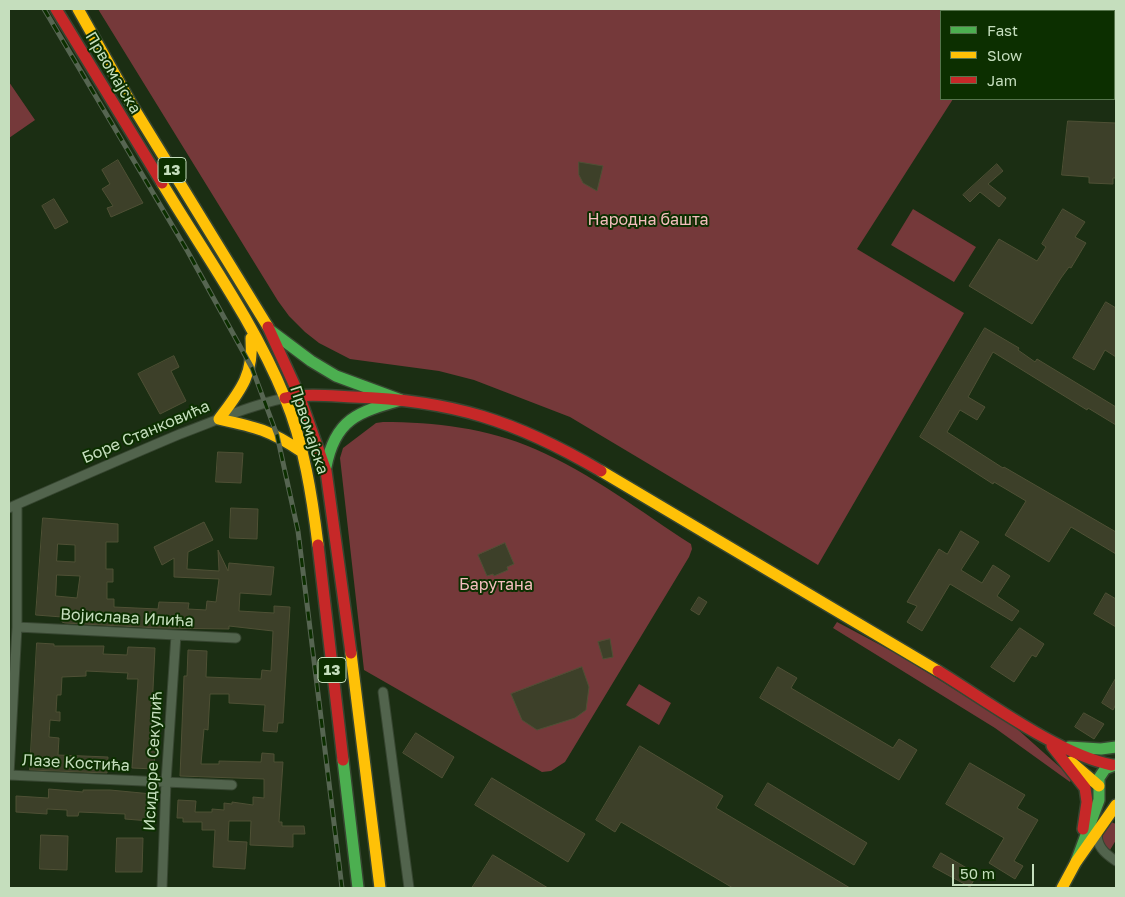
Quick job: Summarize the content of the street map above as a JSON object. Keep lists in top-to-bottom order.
{
  "streets": {
    "main road": ["Првомајска", "13", "Боре Станковића"],
    "street": ["Војислава Илића", "Исидоре Секулић", "Лазе Костића"]
  },
  "crossings": [
    ["Првомајска", "Боре Станковића"],
    ["Војислава Илића", "Исидоре Секулић"],
    ["Исидоре Секулић", "Лазе Костића"]
  ],
  "parks": ["Народна башта", "Барутана"],
  "legend": ["Fast", "Slow", "Jam"],
  "scale_bar": "50 m"
}
